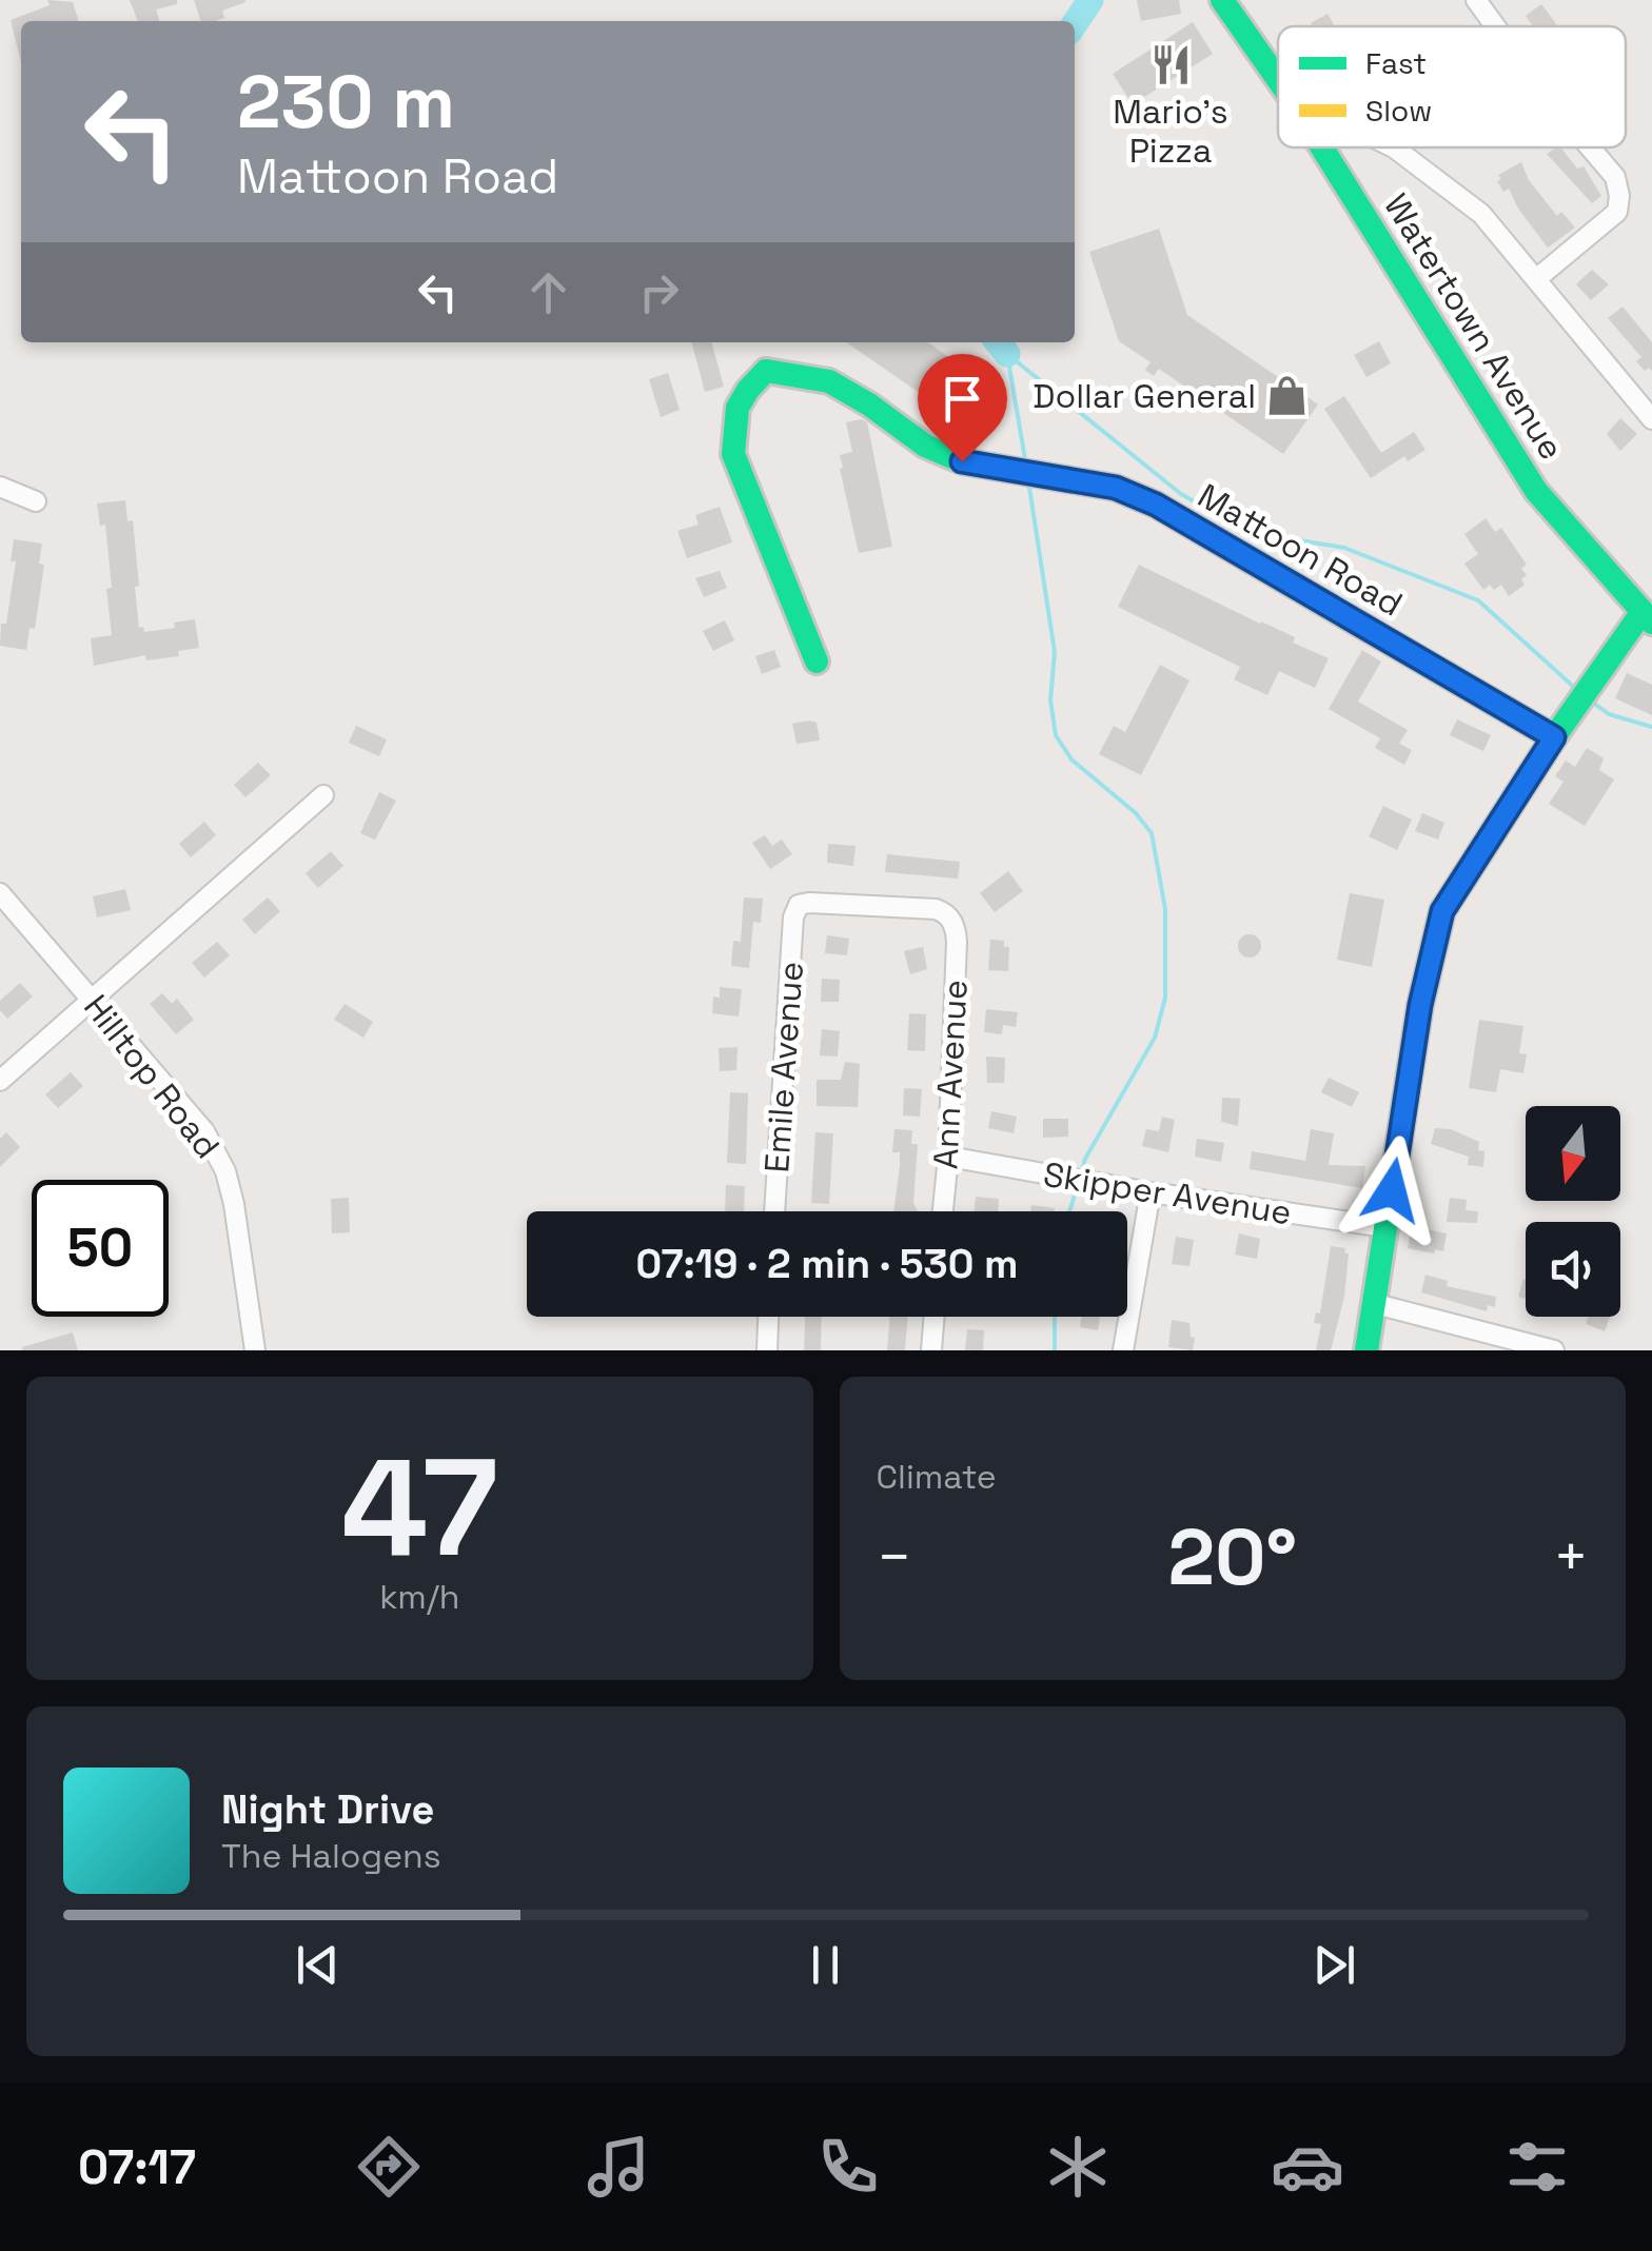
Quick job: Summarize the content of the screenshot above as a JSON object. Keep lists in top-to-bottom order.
{
  "streets": {
    "main road": ["Watertown Avenue", "Mattoon Road"],
    "street": [
      "Emile Avenue",
      "Ann Avenue",
      "Hilltop Road",
      "Skipper Avenue"
    ]
  },
  "crossings": [
    ["Emile Avenue", "Ann Avenue"],
    ["Ann Avenue", "Skipper Avenue"]
  ],
  "places": {
    "restaurant": ["Mario's Pizza"],
    "shop": ["Dollar General"]
  },
  "legend": ["Fast", "Slow"],
  "north": "bottom",
  "page": {
    "turn": ["230 m", "Mattoon Road"],
    "limit": "50",
    "trip": "07:19 · 2 min · 530 m",
    "tile": [
      ["47", "km/h"],
      "Climate"
    ],
    "heat": ["−", "20°", "+"],
    "song": ["Night Drive", "The Halogens"],
    "tabs": "07:17"
  }
}
